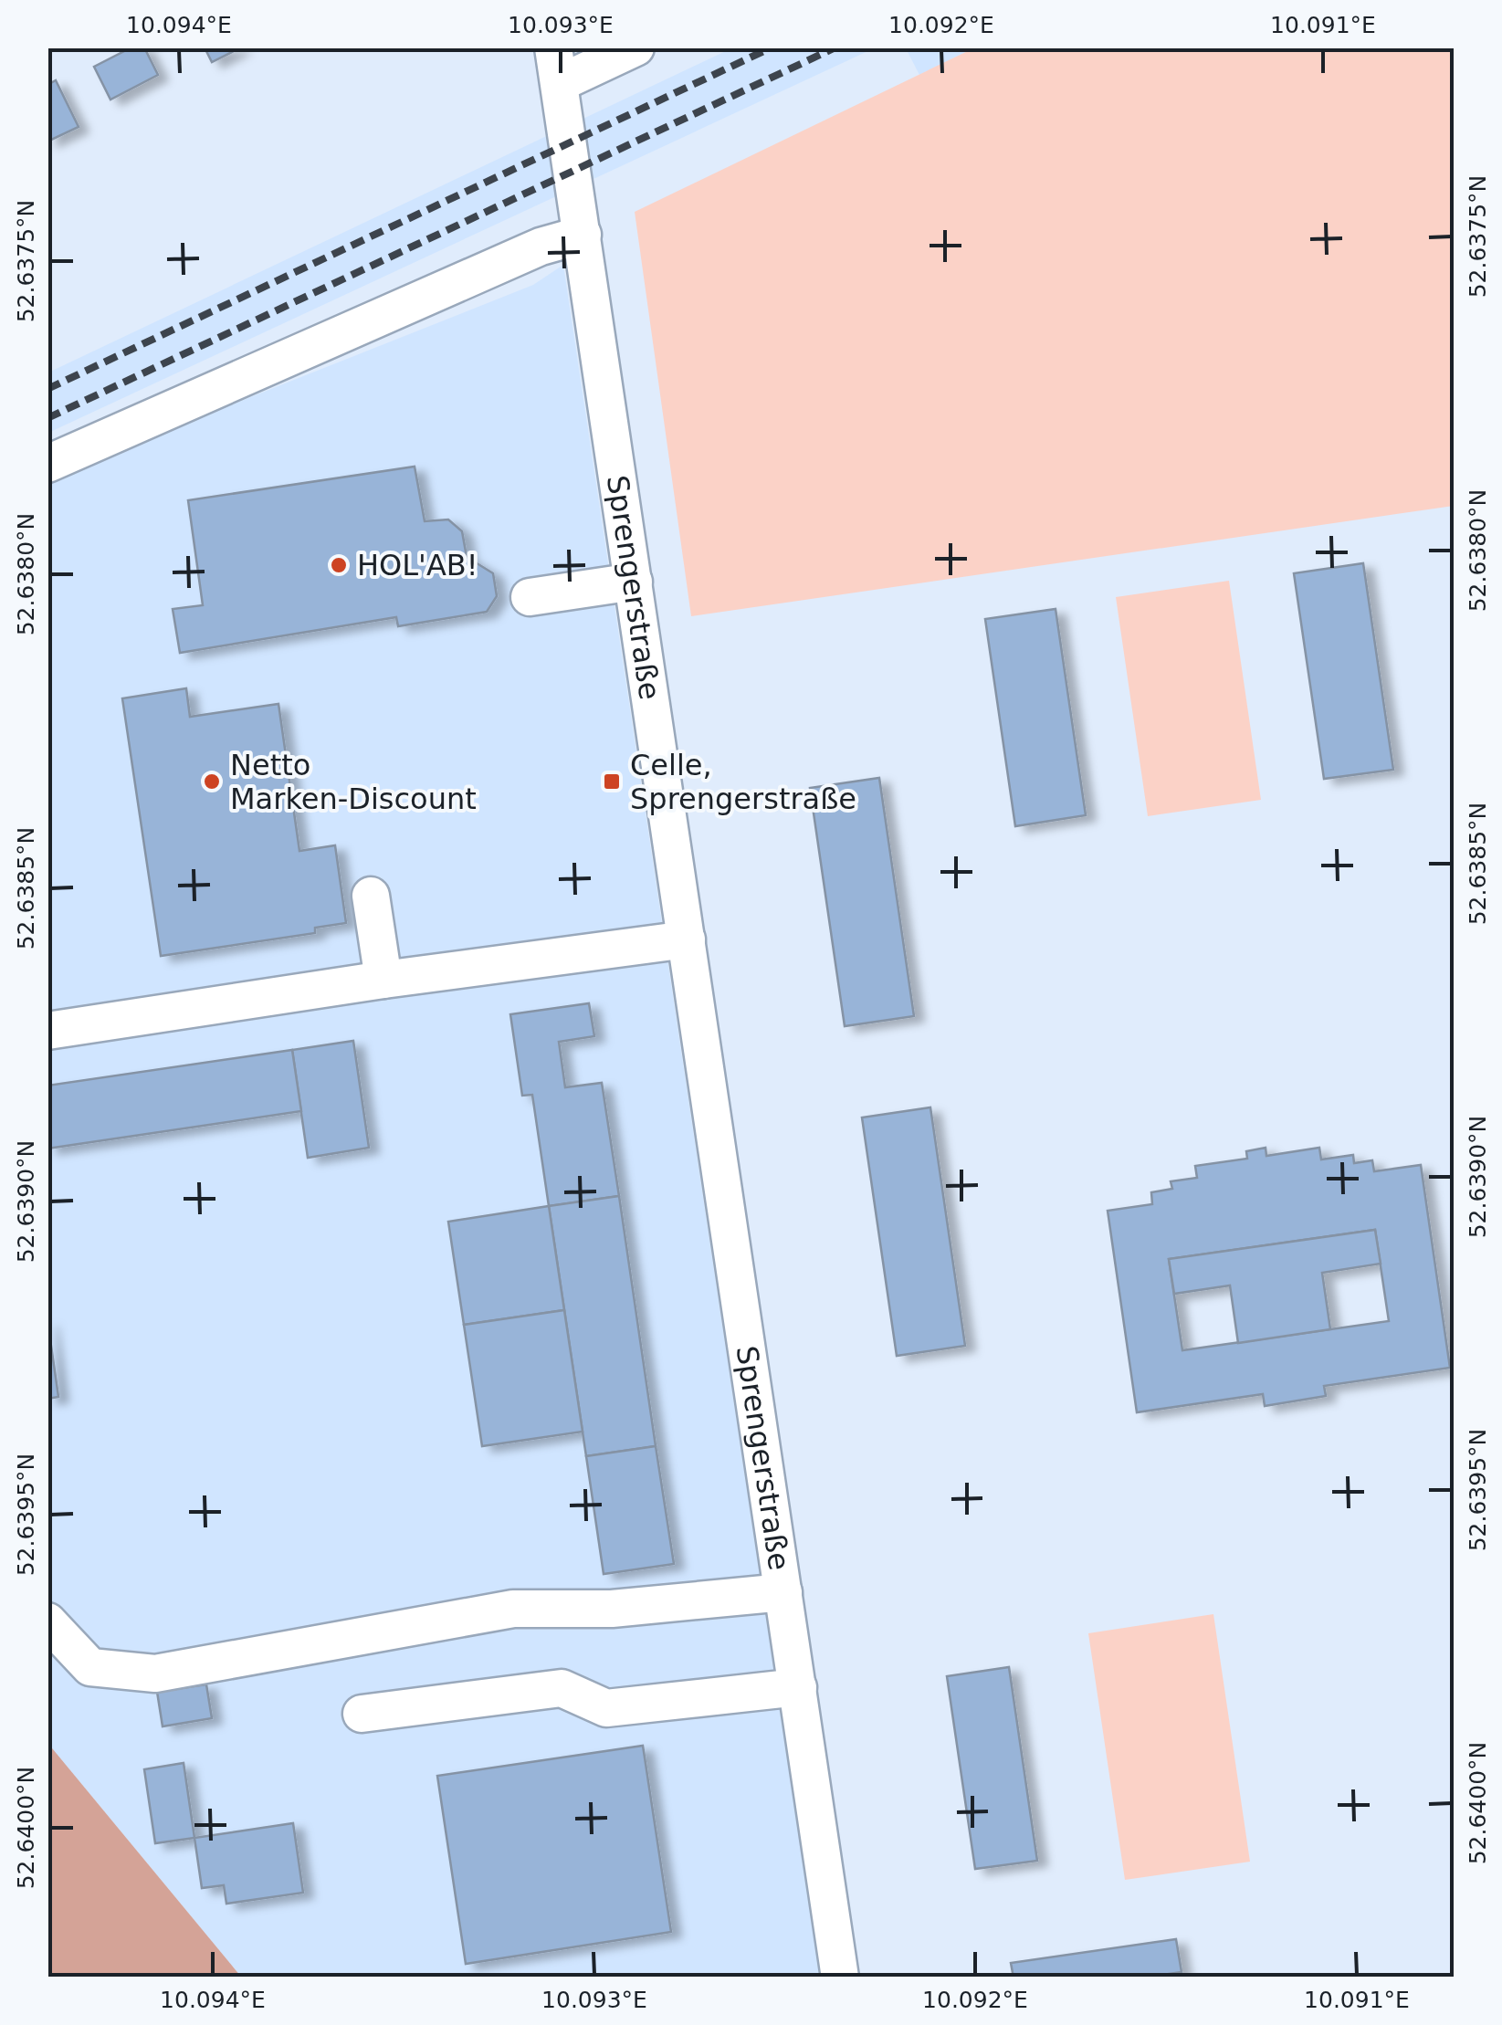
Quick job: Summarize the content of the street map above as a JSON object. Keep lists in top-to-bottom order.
{
  "streets": {
    "street": ["Sprengerstraße"]
  },
  "places": {
    "other": ["HOL'AB!", "Netto Marken-Discount"],
    "transit": ["Celle, Sprengerstraße"]
  },
  "coordinates": [
    "10.094°E",
    "10.093°E",
    "10.092°E",
    "10.091°E",
    "52.6375°N",
    "52.6380°N",
    "52.6385°N",
    "52.6390°N",
    "52.6395°N",
    "52.6400°N"
  ]
}
